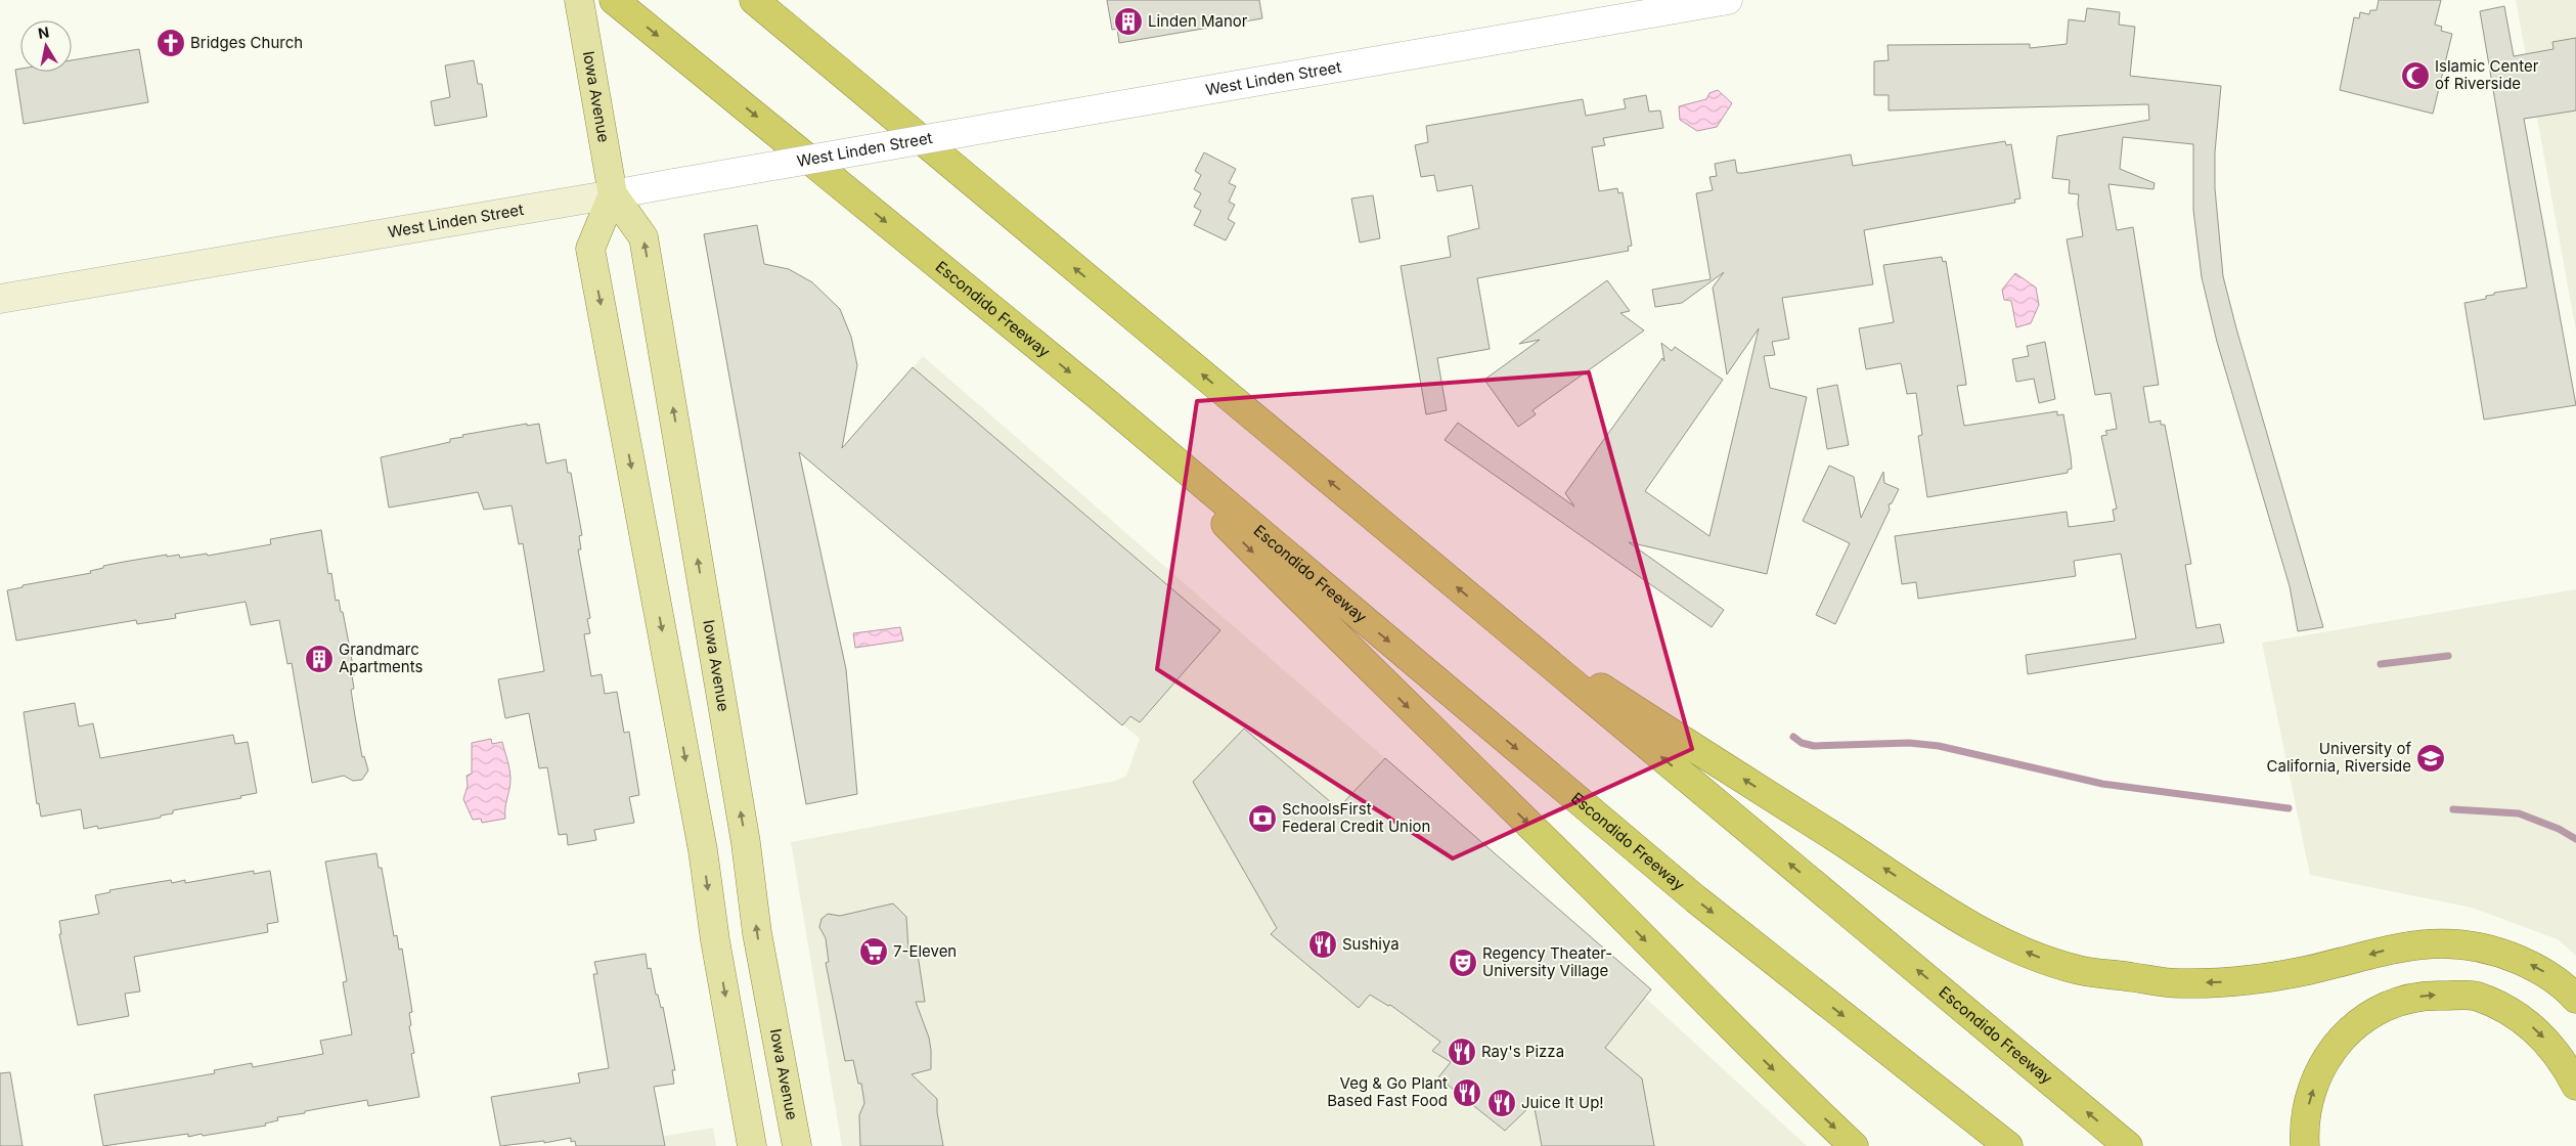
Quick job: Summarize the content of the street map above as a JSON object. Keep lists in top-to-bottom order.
{
  "streets": {
    "highway": ["Escondido Freeway"],
    "main road": ["West Linden Street", "Iowa Avenue"]
  },
  "crossings": [
    ["West Linden Street", "Iowa Avenue"]
  ],
  "places": {
    "building": ["Linden Manor", "Grandmarc Apartments"],
    "church": ["Bridges Church"],
    "mosque": ["Islamic Center of Riverside"],
    "school or university": ["University of California, Riverside"],
    "bank": ["SchoolsFirst Federal Credit Union"],
    "restaurant": [
      "Sushiya",
      "Ray's Pizza",
      "Veg & Go Plant Based Fast Food",
      "Juice It Up!"
    ],
    "supermarket": ["7-Eleven"],
    "theatre": ["Regency Theater- University Village"]
  },
  "north": "top"
}
